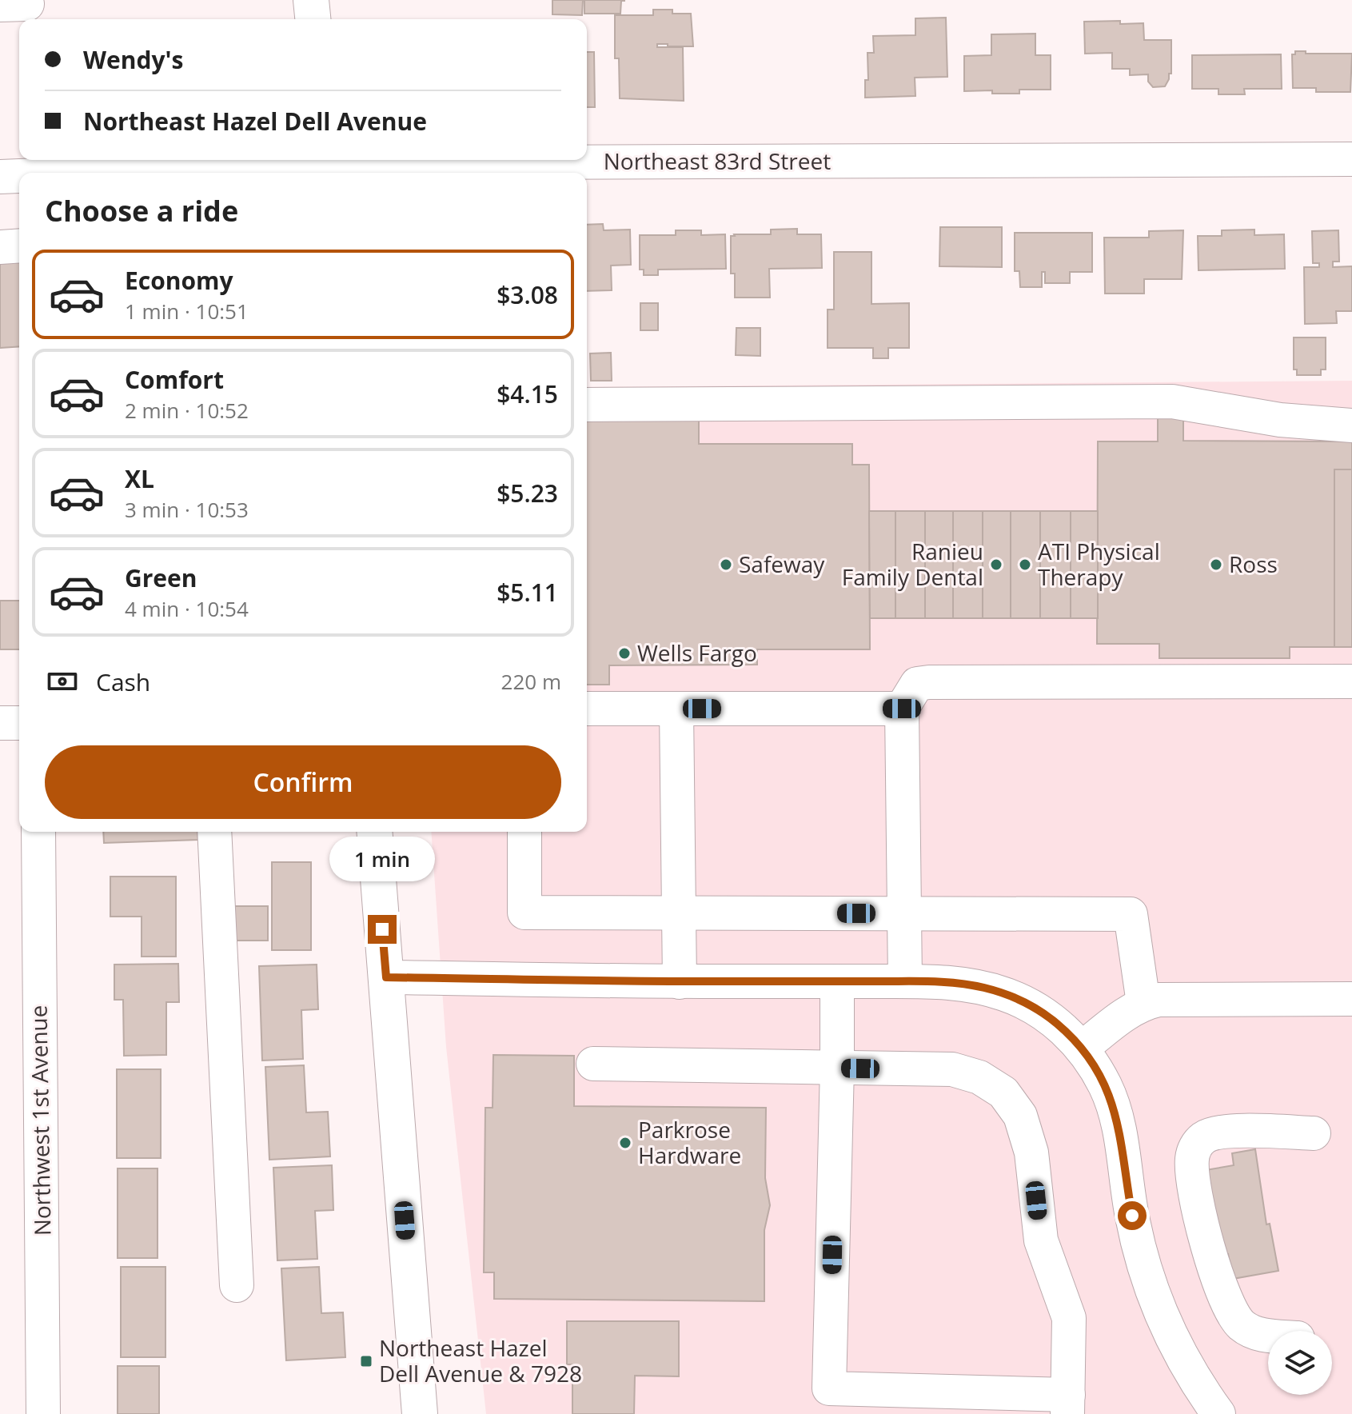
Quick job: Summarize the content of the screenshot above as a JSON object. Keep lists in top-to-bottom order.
{
  "streets": {
    "street": ["Northeast 83rd Street", "Northwest 1st Avenue"]
  },
  "places": {
    "other": [
      "Safeway",
      "Ranieu Family Dental",
      "ATI Physical Therapy",
      "Ross",
      "Wells Fargo",
      "Parkrose Hardware"
    ],
    "transit": ["Northeast Hazel Dell Avenue & 7928"]
  },
  "page": {
    "banner": ["Wendy's", "Northeast Hazel Dell Avenue"],
    "heading": "Choose a ride",
    "list": [
      {
        "name": "Economy",
        "note": "1 min · 10:51",
        "value": "$3.08"
      },
      {
        "name": "Comfort",
        "note": "2 min · 10:52",
        "value": "$4.15"
      },
      {
        "name": "XL",
        "note": "3 min · 10:53",
        "value": "$5.23"
      },
      {
        "name": "Green",
        "note": "4 min · 10:54",
        "value": "$5.11"
      }
    ],
    "pay": ["Cash", "220 m"],
    "buttons": "Confirm",
    "bubble": "1 min"
  }
}
